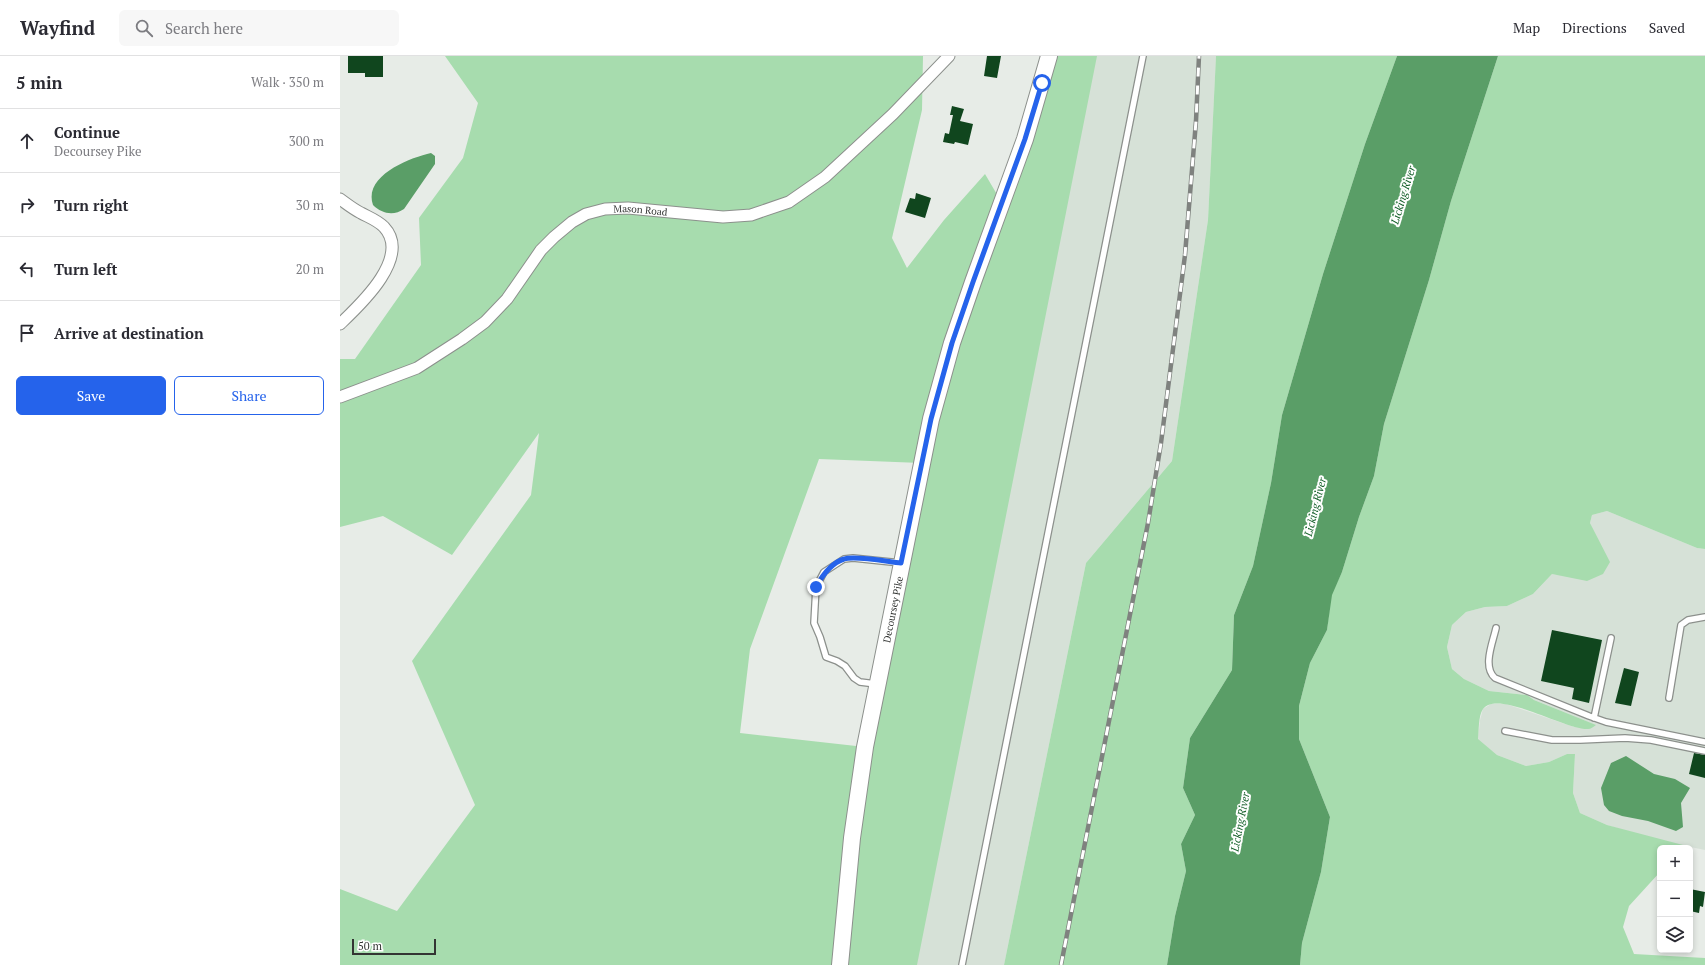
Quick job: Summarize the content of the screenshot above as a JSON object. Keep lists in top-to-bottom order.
{
  "streets": {
    "main road": ["Decoursey Pike"],
    "street": ["Mason Road"]
  },
  "water": ["Licking River"],
  "scale_bar": "50 m",
  "page": {
    "header": "Wayfind",
    "search": "Search here",
    "nav": ["Map", "Directions", "Saved"],
    "heading": ["5 min", "Walk · 350 m"],
    "list": [
      ["Continue", "Decoursey Pike", "300 m"],
      ["Turn right", "30 m"],
      ["Turn left", "20 m"],
      "Arrive at destination"
    ],
    "buttons": ["Save", "Share"],
    "map_buttons": ["+", "−"],
    "scale": "50 m"
  }
}
